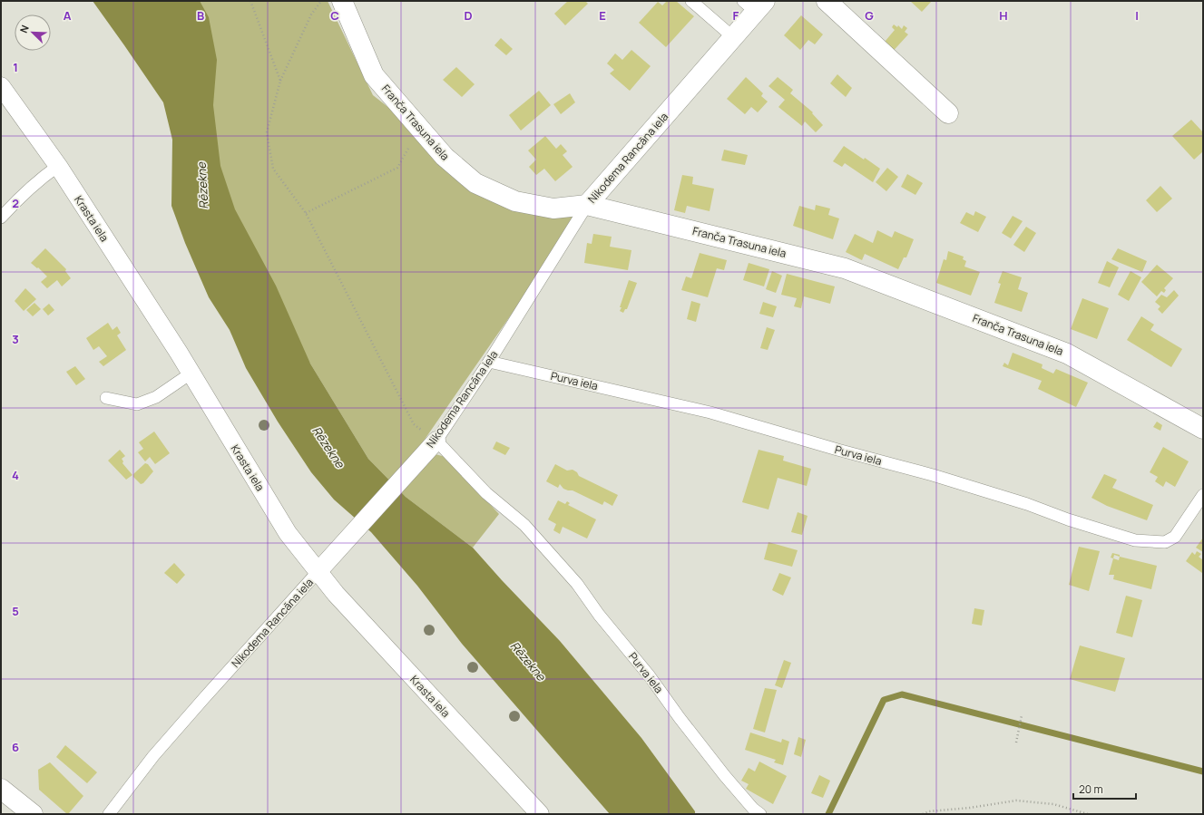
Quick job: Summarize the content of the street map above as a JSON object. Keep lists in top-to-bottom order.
{
  "streets": {
    "street": ["Franča Trasuna iela", "Nikodema Rancāna iela", "Krasta iela"],
    "lane": ["Purva iela"]
  },
  "crossings": [
    ["Franča Trasuna iela", "Nikodema Rancāna iela"],
    ["Nikodema Rancāna iela", "Krasta iela"],
    ["Nikodema Rancāna iela", "Purva iela"]
  ],
  "water": ["Rēzekne"],
  "scale_bar": "20 m",
  "north": "top left",
  "grid": {
    "columns": [
      "A",
      "B",
      "C",
      "D",
      "E",
      "F",
      "G",
      "H",
      "I"
    ],
    "rows": [
      "1",
      "2",
      "3",
      "4",
      "5",
      "6"
    ]
  }
}
